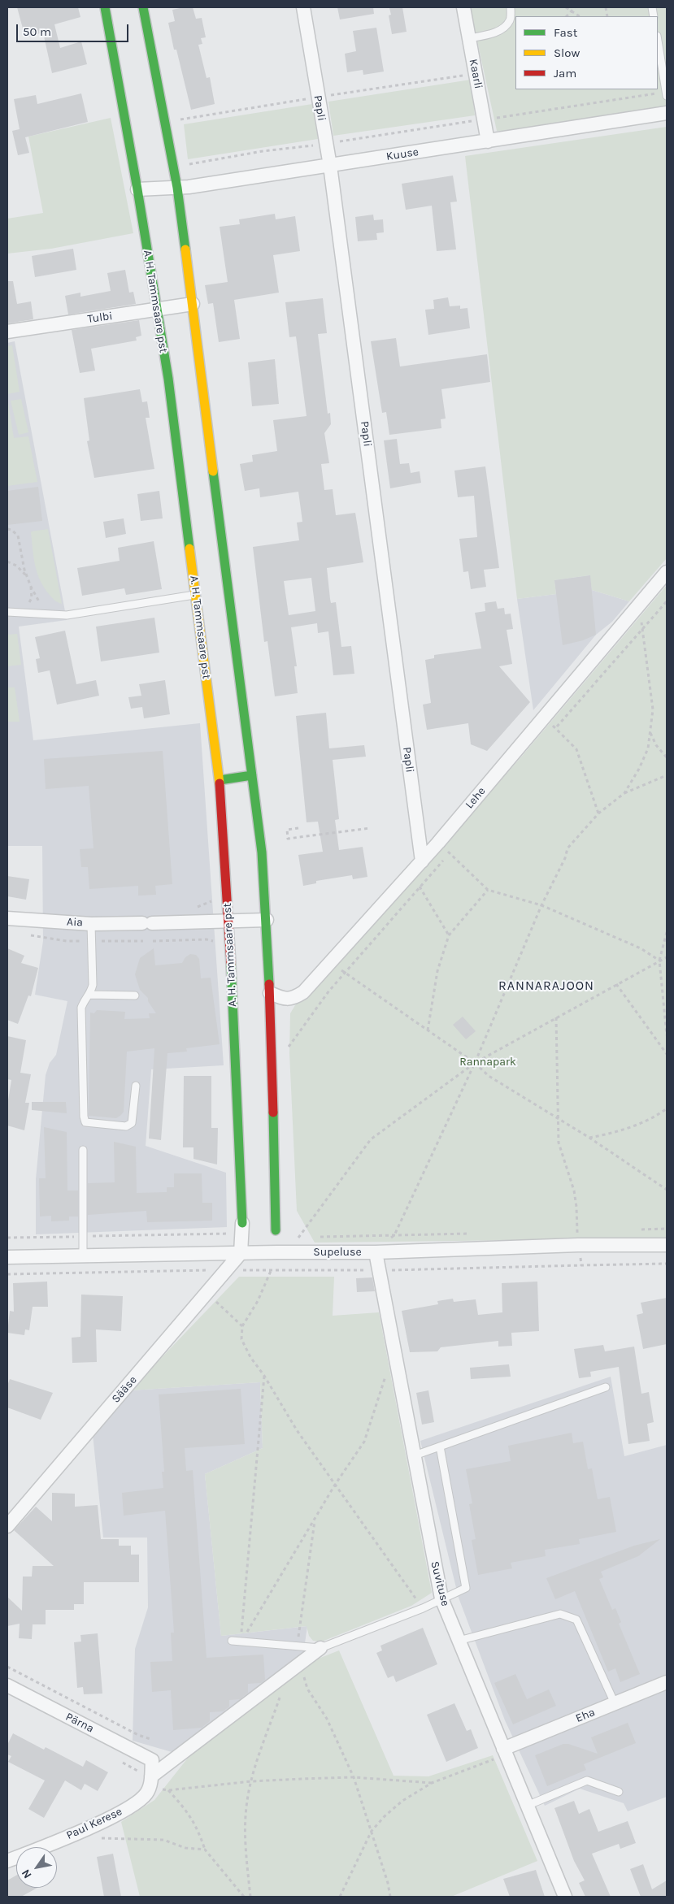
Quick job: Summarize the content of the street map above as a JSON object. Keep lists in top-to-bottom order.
{
  "streets": {
    "street": [
      "Kaarli",
      "Papli",
      "Kuuse",
      "A. H. Tammsaare pst",
      "Tulbi",
      "Lehe",
      "Aia",
      "Supeluse",
      "Sääse",
      "Suvituse",
      "Eha",
      "Pärna",
      "Paul Kerese"
    ]
  },
  "crossings": [
    ["Kaarli", "Kuuse"],
    ["Papli", "Kuuse"],
    ["Papli", "Lehe"],
    ["Kuuse", "A. H. Tammsaare pst"],
    ["A. H. Tammsaare pst", "Tulbi"],
    ["A. H. Tammsaare pst", "Aia"],
    ["A. H. Tammsaare pst", "Supeluse"],
    ["A. H. Tammsaare pst", "Sääse"],
    ["Supeluse", "Sääse"],
    ["Supeluse", "Suvituse"],
    ["Suvituse", "Eha"],
    ["Pärna", "Paul Kerese"]
  ],
  "districts": ["RANNARAJOON"],
  "parks": ["Rannapark"],
  "legend": ["Fast", "Slow", "Jam"],
  "scale_bar": "50 m",
  "north": "bottom left"
}
